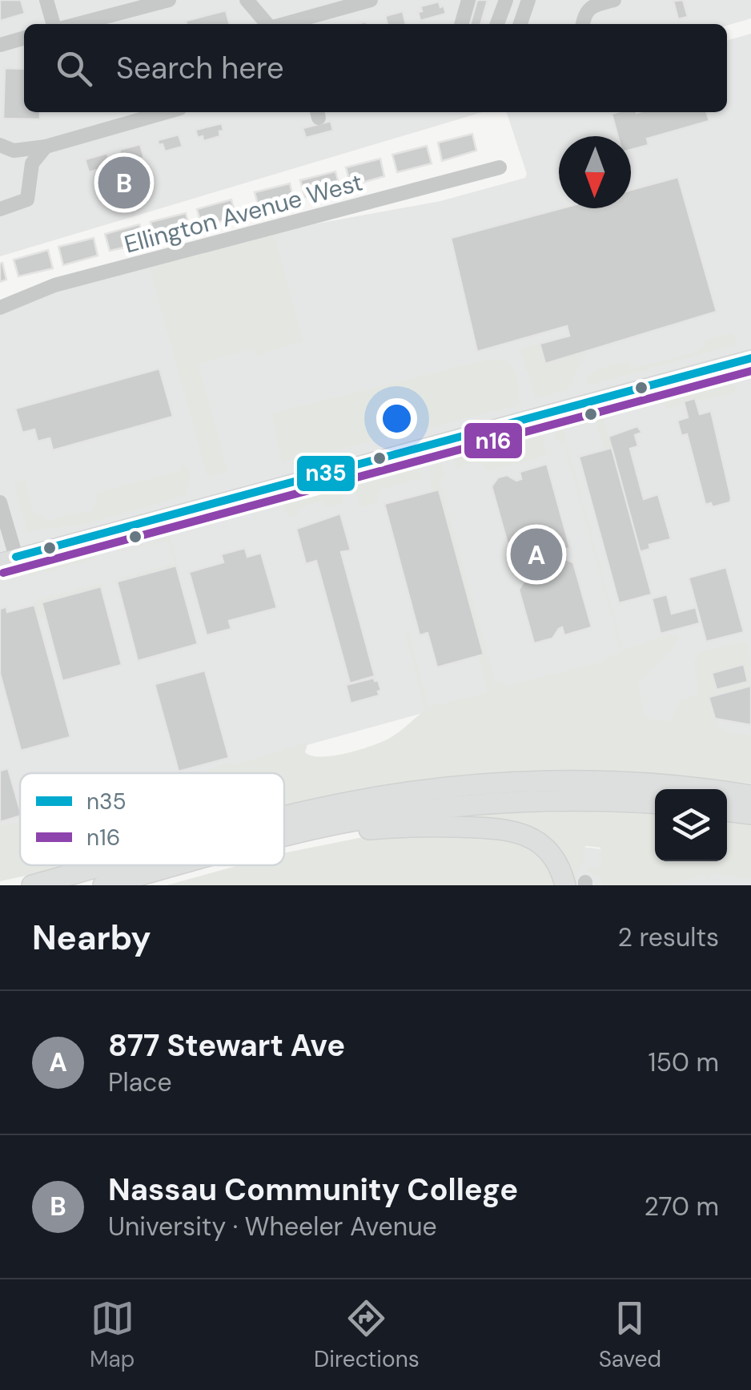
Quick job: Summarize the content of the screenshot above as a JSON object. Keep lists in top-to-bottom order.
{
  "streets": {
    "street": ["Ellington Avenue West"]
  },
  "lines": ["transit line n35", "transit line n16"],
  "legend": ["n35", "n16"],
  "north": "bottom",
  "page": {
    "search": "Search here",
    "pins": ["B", "A"],
    "heading": ["Nearby", "2 results"],
    "list": [
      {
        "mark": "A",
        "name": "877 Stewart Ave",
        "note": "Place",
        "value": "150 m"
      },
      {
        "mark": "B",
        "name": "Nassau Community College",
        "note": "University · Wheeler Avenue",
        "value": "270 m"
      }
    ],
    "nav": ["Map", "Directions", "Saved"]
  }
}
